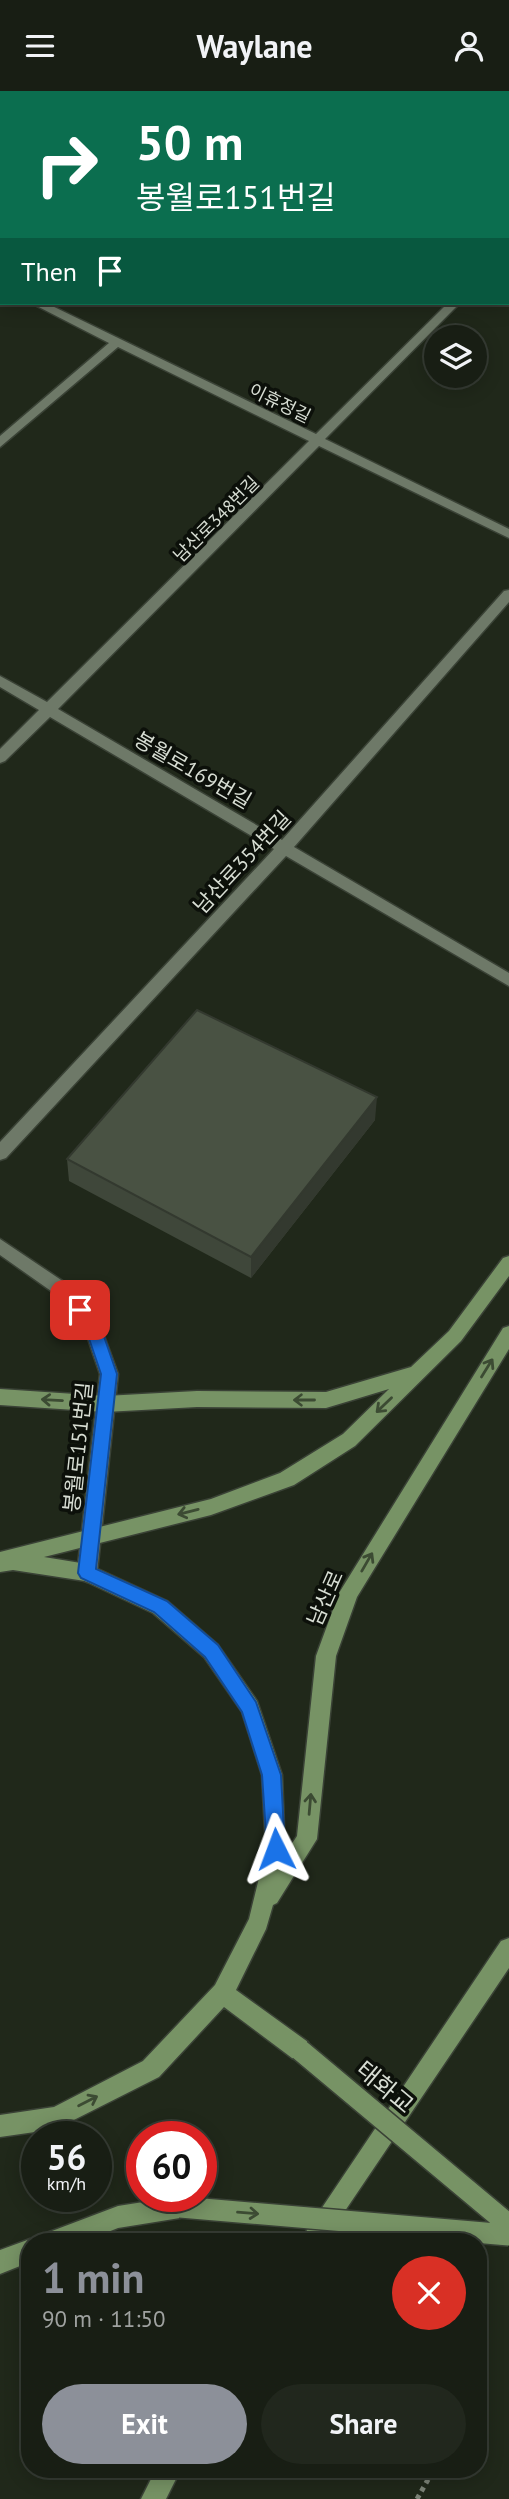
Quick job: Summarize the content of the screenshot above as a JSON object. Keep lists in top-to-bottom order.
{
  "streets": {
    "main road": ["남산로", "태화교"],
    "street": [
      "이휴정길",
      "남산로348번길",
      "봉월로169번길",
      "남산로354번길",
      "봉월로151번길"
    ]
  },
  "crossings": [
    ["이휴정길", "남산로348번길"],
    ["남산로348번길", "봉월로169번길"],
    ["봉월로169번길", "남산로354번길"]
  ],
  "one_way": ["남산로"],
  "page": {
    "header": "Waylane",
    "turn": ["50 m", "봉월로151번길"],
    "then": "Then",
    "speed": "56 km/h",
    "limit": "60",
    "heading": ["1 min", "90 m · 11:50"],
    "buttons": ["Exit", "Share"]
  }
}
